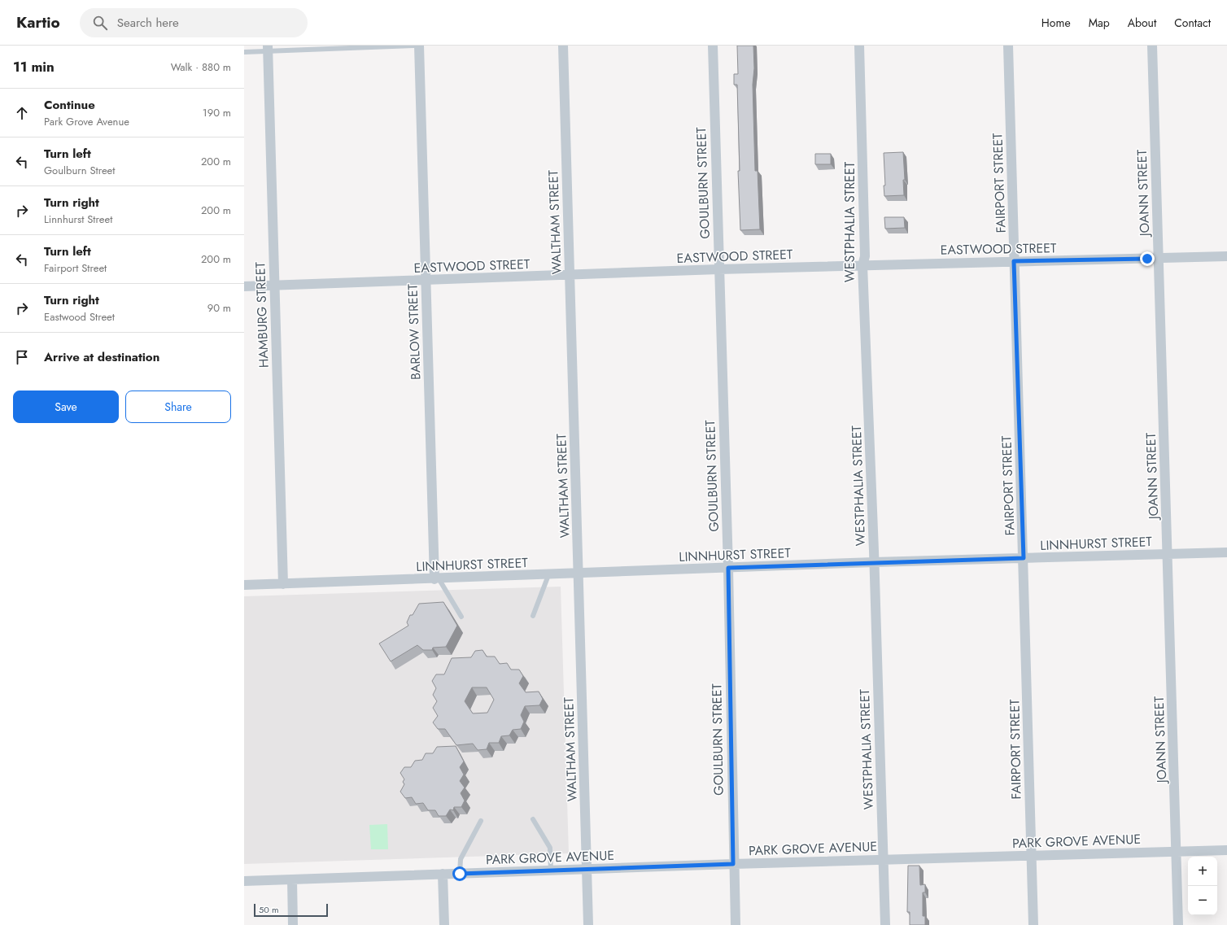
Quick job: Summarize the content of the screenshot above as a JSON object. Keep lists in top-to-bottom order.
{
  "streets": {
    "street": [
      "GOULBURN STREET",
      "FAIRPORT STREET",
      "JOANN STREET",
      "WALTHAM STREET",
      "WESTPHALIA STREET",
      "EASTWOOD STREET",
      "HAMBURG STREET",
      "BARLOW STREET",
      "LINNHURST STREET",
      "PARK GROVE AVENUE"
    ]
  },
  "crossings": [
    ["GOULBURN STREET", "EASTWOOD STREET"],
    ["GOULBURN STREET", "LINNHURST STREET"],
    ["GOULBURN STREET", "PARK GROVE AVENUE"],
    ["FAIRPORT STREET", "EASTWOOD STREET"],
    ["FAIRPORT STREET", "LINNHURST STREET"],
    ["FAIRPORT STREET", "PARK GROVE AVENUE"],
    ["JOANN STREET", "EASTWOOD STREET"],
    ["JOANN STREET", "LINNHURST STREET"],
    ["JOANN STREET", "PARK GROVE AVENUE"],
    ["WALTHAM STREET", "EASTWOOD STREET"],
    ["WALTHAM STREET", "LINNHURST STREET"],
    ["WALTHAM STREET", "PARK GROVE AVENUE"],
    ["WESTPHALIA STREET", "EASTWOOD STREET"],
    ["WESTPHALIA STREET", "LINNHURST STREET"],
    ["WESTPHALIA STREET", "PARK GROVE AVENUE"],
    ["EASTWOOD STREET", "HAMBURG STREET"],
    ["EASTWOOD STREET", "BARLOW STREET"],
    ["HAMBURG STREET", "LINNHURST STREET"],
    ["BARLOW STREET", "LINNHURST STREET"]
  ],
  "scale_bar": "50 m",
  "page": {
    "header": "Kartio",
    "search": "Search here",
    "nav": [
      "Home",
      "Map",
      "About",
      "Contact"
    ],
    "heading": ["11 min", "Walk · 880 m"],
    "list": [
      ["Continue", "Park Grove Avenue", "190 m"],
      ["Turn left", "Goulburn Street", "200 m"],
      ["Turn right", "Linnhurst Street", "200 m"],
      ["Turn left", "Fairport Street", "200 m"],
      ["Turn right", "Eastwood Street", "90 m"],
      "Arrive at destination"
    ],
    "buttons": ["Save", "Share"],
    "map_buttons": ["+", "−"],
    "scale": "50 m"
  }
}
